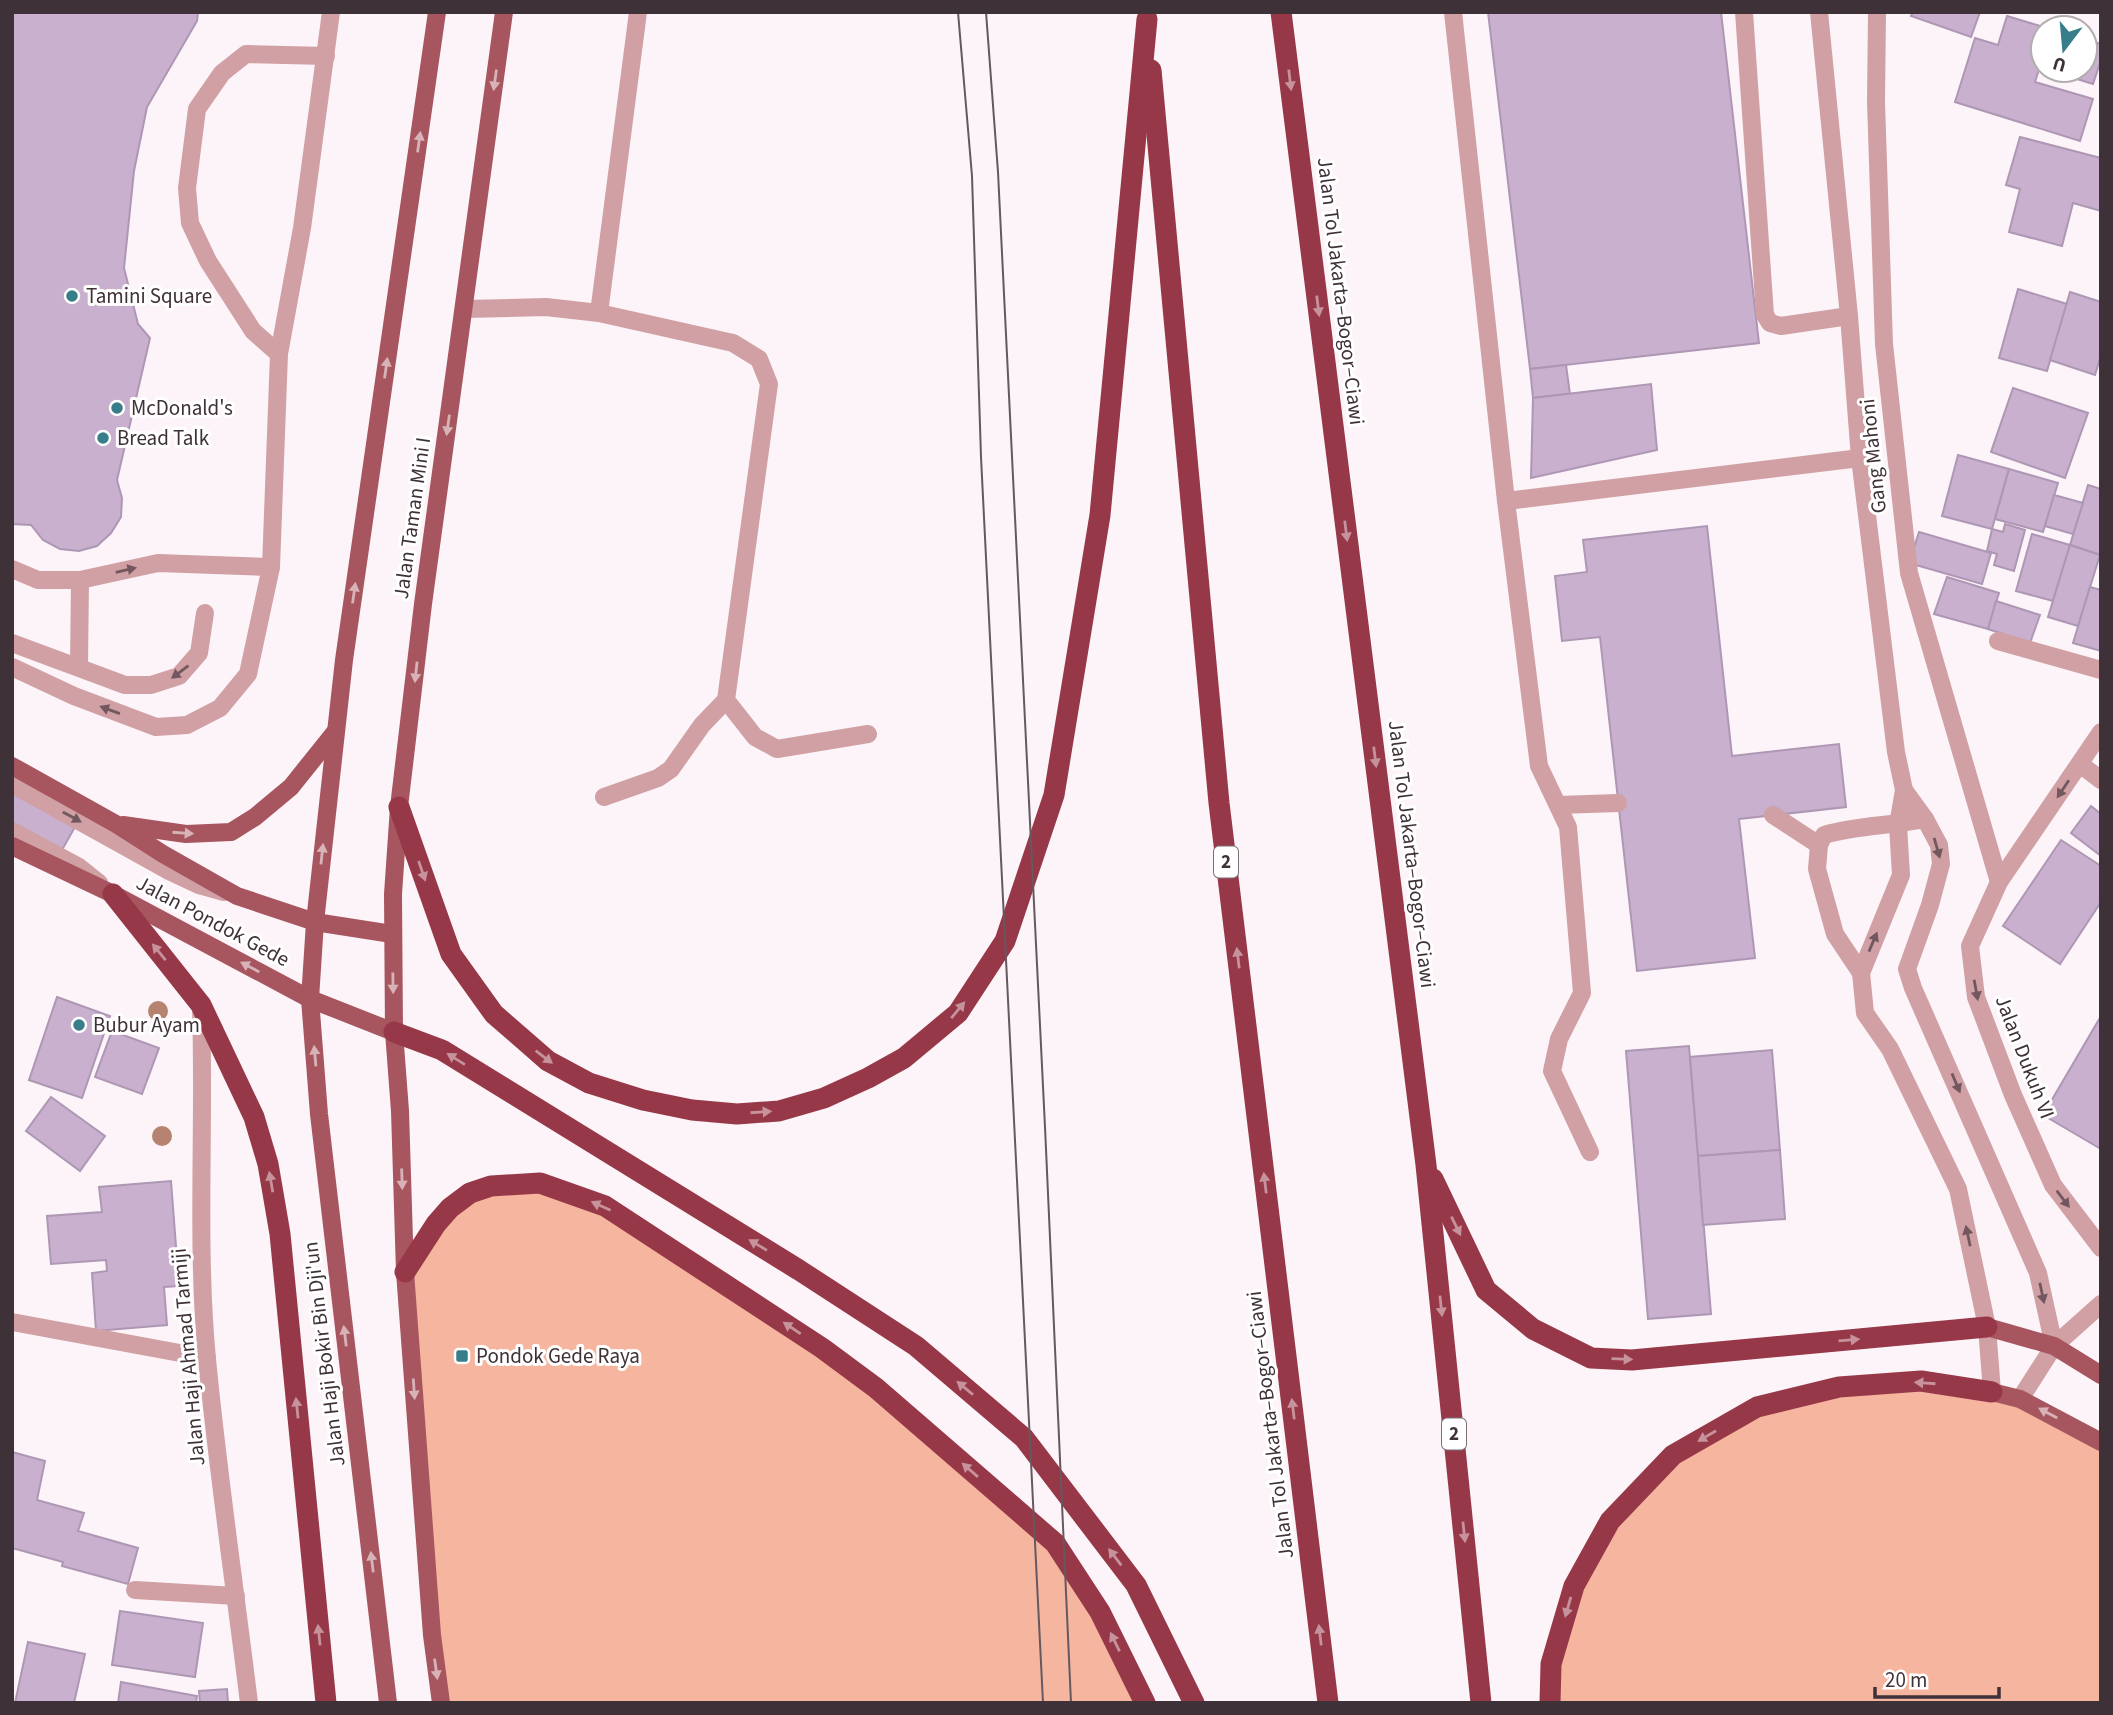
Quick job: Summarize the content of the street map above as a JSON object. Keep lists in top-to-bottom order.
{
  "streets": {
    "highway": ["Jalan Tol Jakarta–Bogor–Ciawi", "2"],
    "main road": ["Jalan Taman Mini I", "Jalan Pondok Gede", "Jalan Haji Bokir Bin Dji'un"],
    "street": ["Gang Mahoni", "Jalan Dukuh VI", "Jalan Haji Ahmad Tarmiji"]
  },
  "crossings": [
    ["Gang Mahoni", "Jalan Dukuh VI"],
    ["Jalan Taman Mini I", "Jalan Pondok Gede"],
    ["Jalan Pondok Gede", "Jalan Haji Bokir Bin Dji'un"]
  ],
  "places": {
    "other": [
      "Tamini Square",
      "McDonald's",
      "Bread Talk",
      "Bubur Ayam"
    ],
    "transit": ["Pondok Gede Raya"]
  },
  "scale_bar": "20 m",
  "north": "bottom"
}
